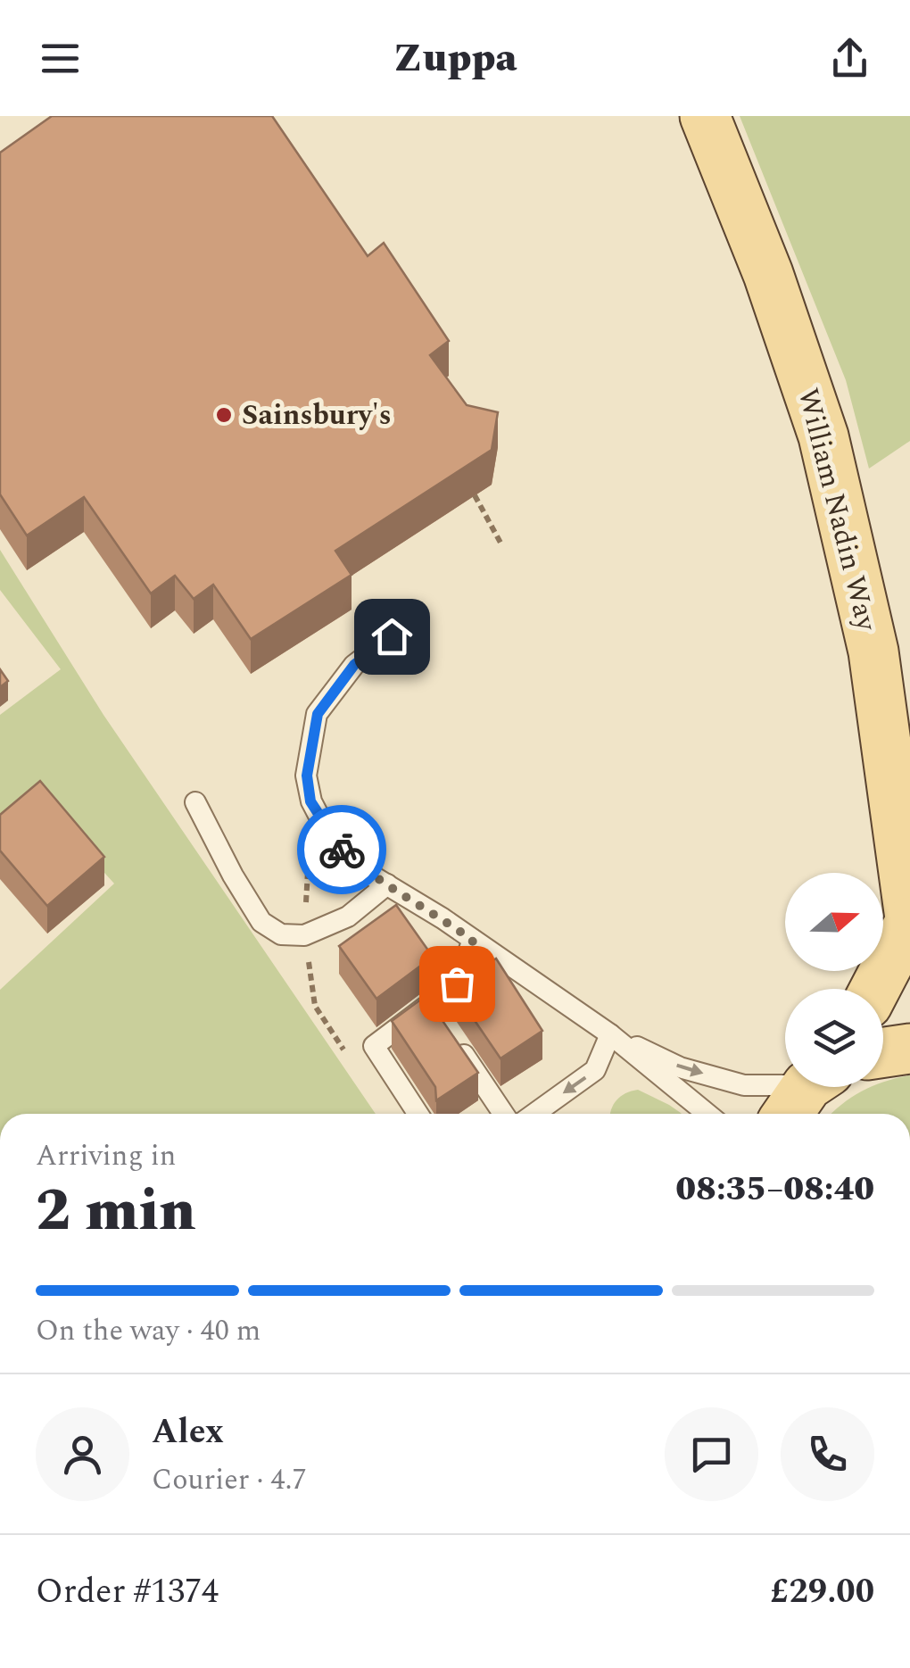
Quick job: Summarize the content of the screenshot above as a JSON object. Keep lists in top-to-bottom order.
{
  "streets": {
    "main road": ["William Nadin Way"]
  },
  "places": ["Sainsbury's"],
  "north": "right",
  "page": {
    "header": "Zuppa",
    "heading": ["2 min", "Arriving in", "08:35–08:40"],
    "panel": [
      "Alex",
      "Courier · 4.7",
      "Order #1374",
      "£29.00"
    ],
    "bar": "On the way · 40 m"
  }
}
